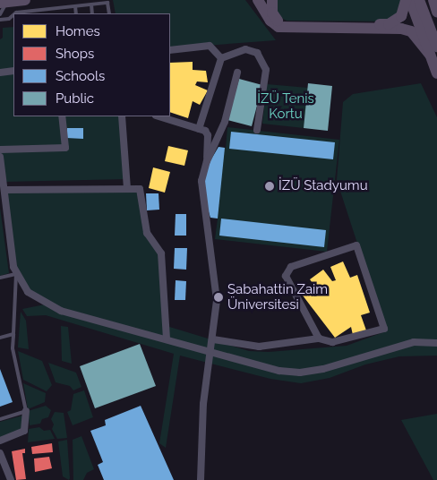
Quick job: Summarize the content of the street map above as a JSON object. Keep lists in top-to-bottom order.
{
  "parks": ["İZÜ Tenis Kortu"],
  "places": ["İZÜ Stadyumu", "Sabahattin Zaim Üniversitesi"],
  "legend": [
    "Homes",
    "Shops",
    "Schools",
    "Public"
  ]
}
